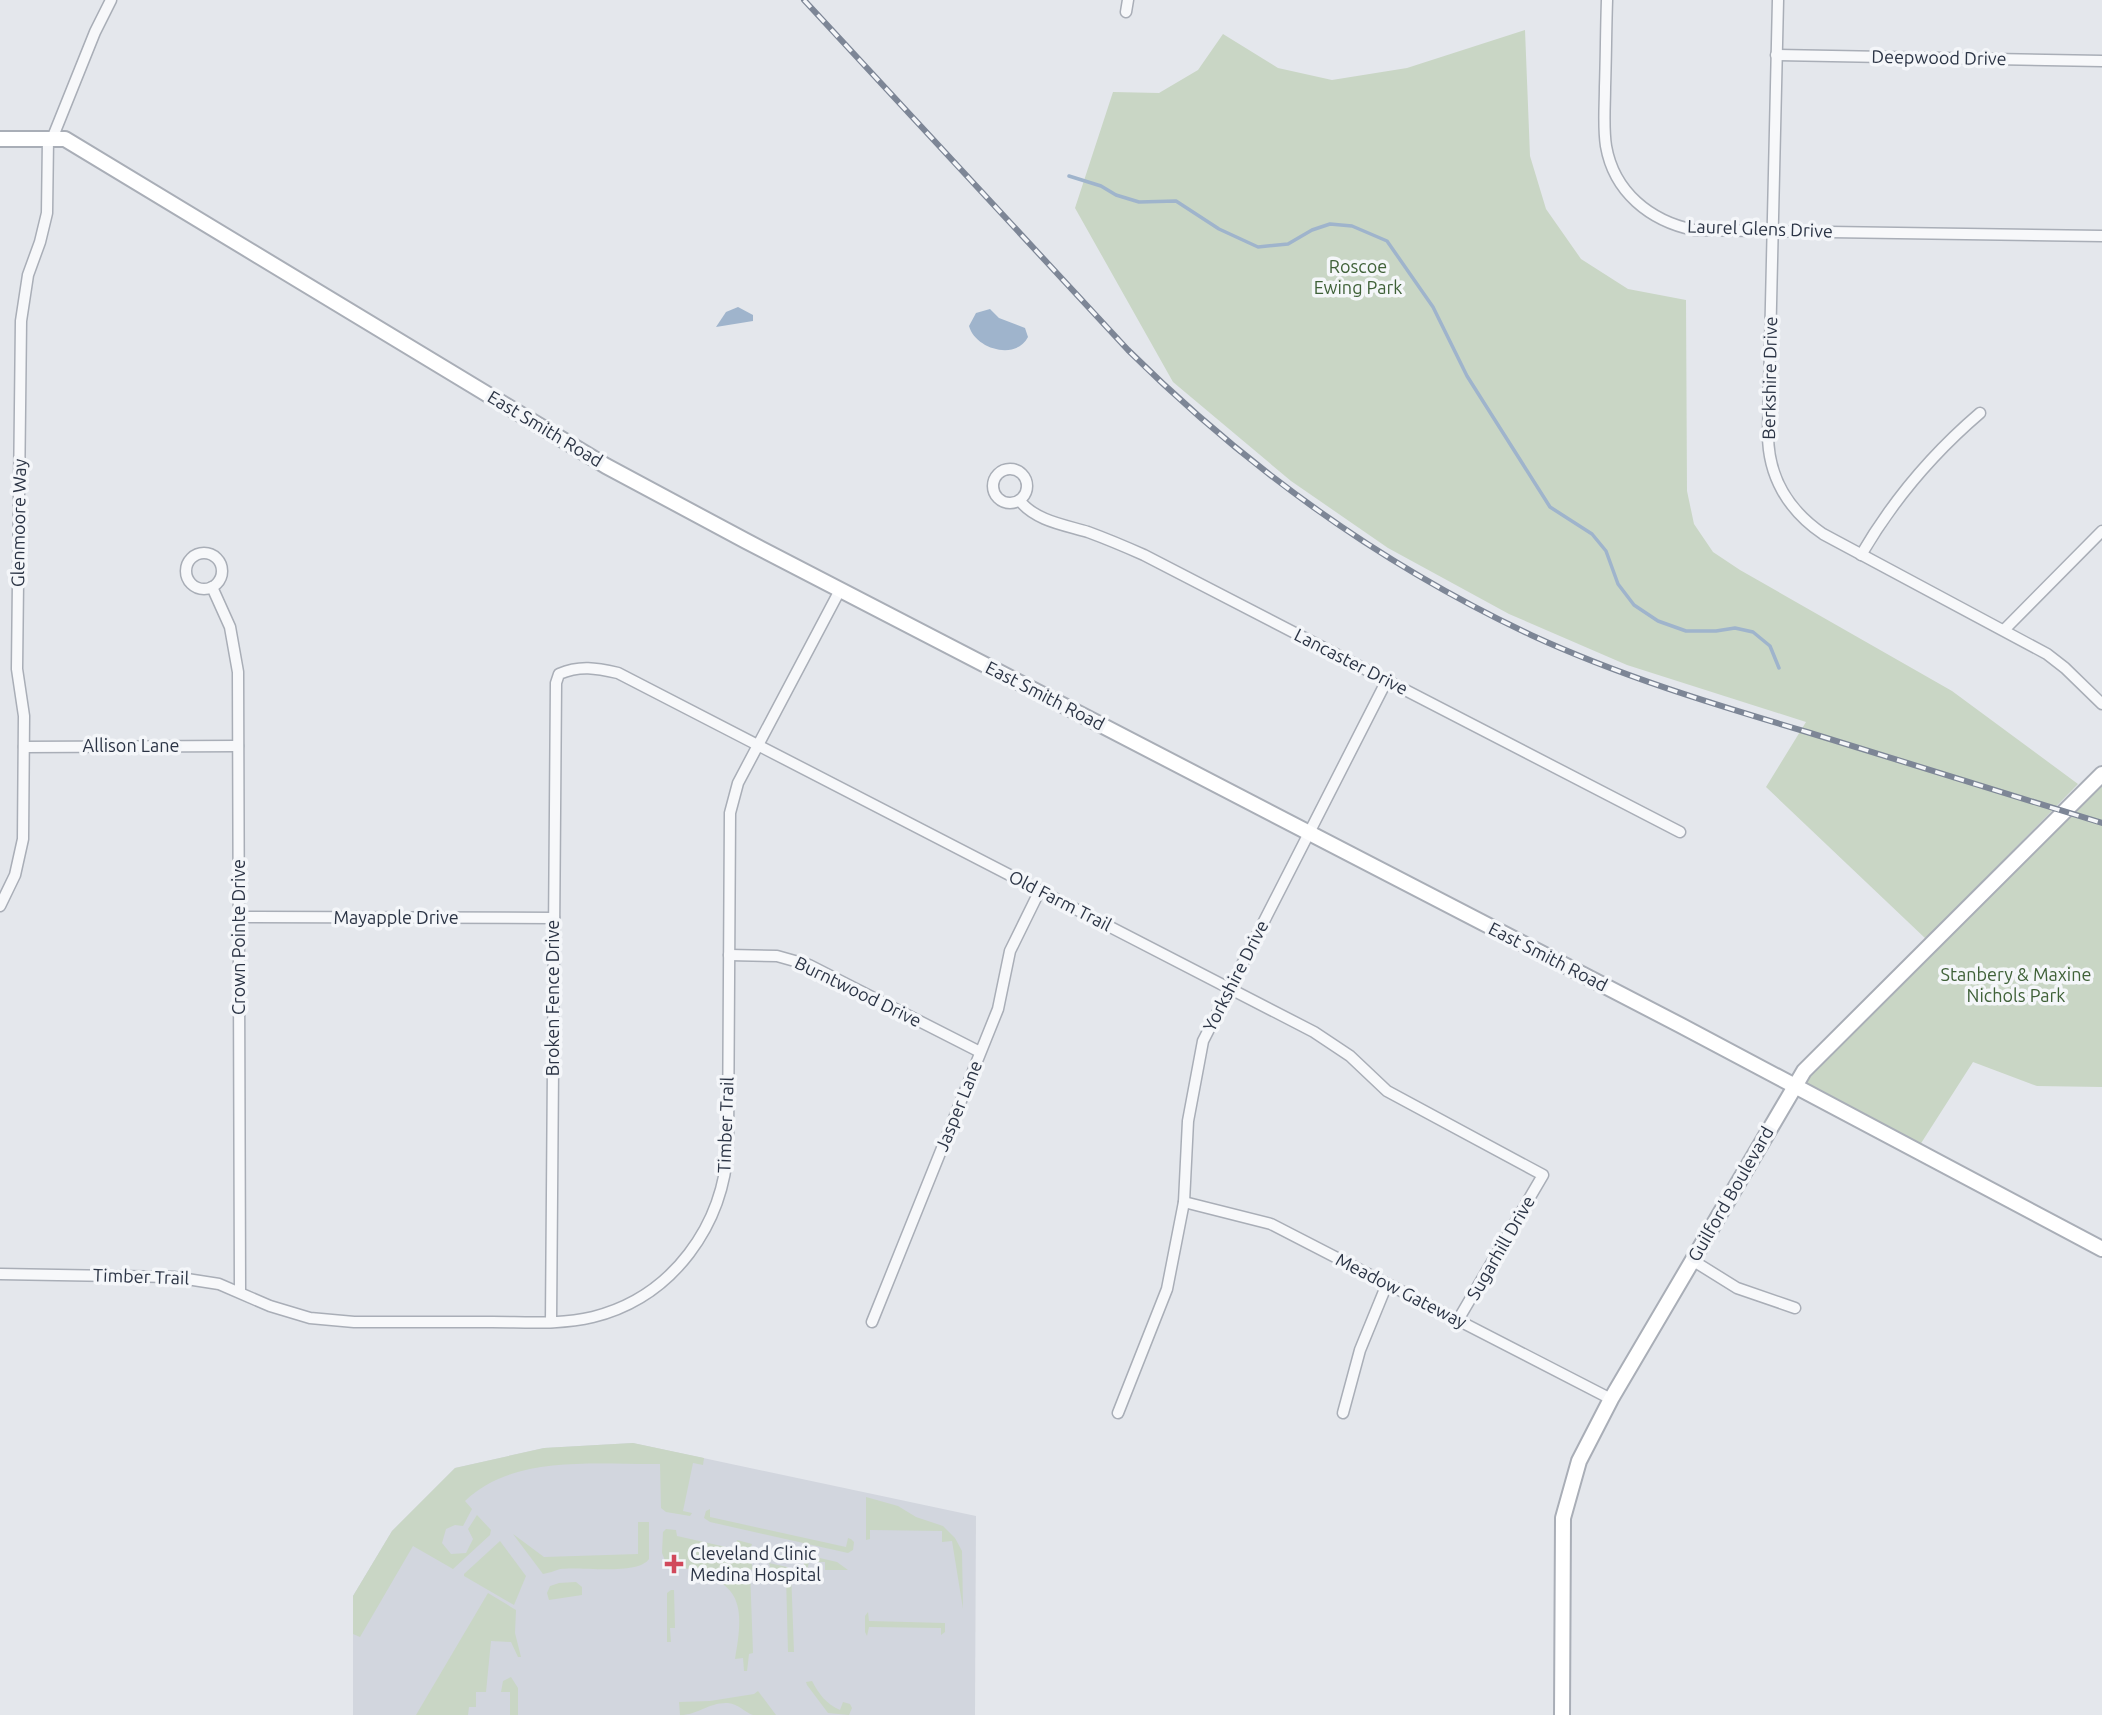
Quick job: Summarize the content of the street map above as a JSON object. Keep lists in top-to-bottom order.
{
  "streets": {
    "street": [
      "Deepwood Drive",
      "Laurel Glens Drive",
      "Berkshire Drive",
      "East Smith Road",
      "Glenmoore Way",
      "Lancaster Drive",
      "Allison Lane",
      "Old Farm Trail",
      "Mayapple Drive",
      "Crown Pointe Drive",
      "Yorkshire Drive",
      "Burntwood Drive",
      "Broken Fence Drive",
      "Jasper Lane",
      "Timber Trail",
      "Guilford Boulevard",
      "Sugarhill Drive",
      "Meadow Gateway"
    ]
  },
  "crossings": [
    ["Deepwood Drive", "Berkshire Drive"],
    ["Laurel Glens Drive", "Berkshire Drive"],
    ["East Smith Road", "Glenmoore Way"],
    ["East Smith Road", "Yorkshire Drive"],
    ["East Smith Road", "Timber Trail"],
    ["East Smith Road", "Guilford Boulevard"],
    ["Glenmoore Way", "Allison Lane"],
    ["Lancaster Drive", "Yorkshire Drive"],
    ["Allison Lane", "Crown Pointe Drive"],
    ["Old Farm Trail", "Yorkshire Drive"],
    ["Old Farm Trail", "Broken Fence Drive"],
    ["Old Farm Trail", "Jasper Lane"],
    ["Old Farm Trail", "Timber Trail"],
    ["Old Farm Trail", "Sugarhill Drive"],
    ["Mayapple Drive", "Crown Pointe Drive"],
    ["Mayapple Drive", "Broken Fence Drive"],
    ["Crown Pointe Drive", "Timber Trail"],
    ["Yorkshire Drive", "Meadow Gateway"],
    ["Burntwood Drive", "Jasper Lane"],
    ["Burntwood Drive", "Timber Trail"],
    ["Broken Fence Drive", "Timber Trail"],
    ["Guilford Boulevard", "Meadow Gateway"],
    ["Sugarhill Drive", "Meadow Gateway"]
  ],
  "parks": ["Roscoe Ewing Park", "Stanbery & Maxine Nichols Park"],
  "places": {
    "health": ["Cleveland Clinic Medina Hospital"]
  }
}
